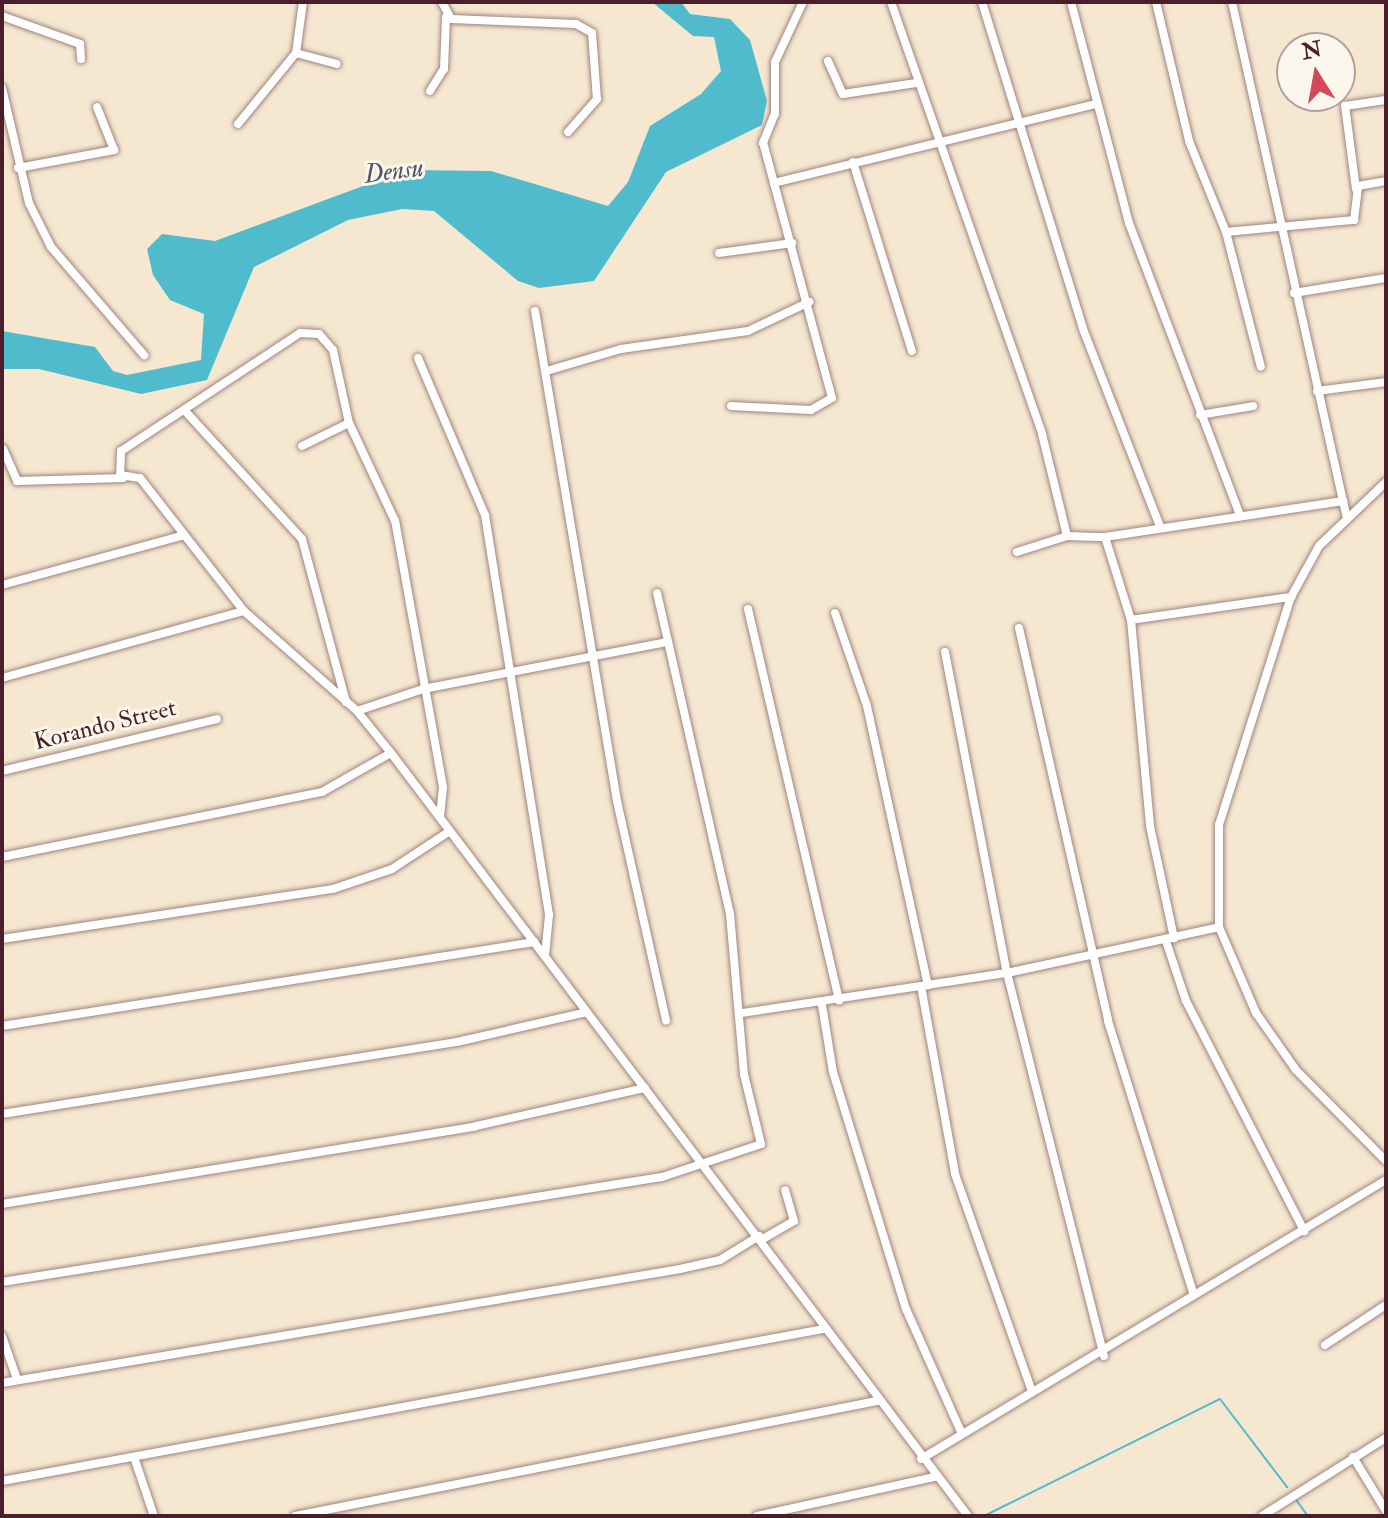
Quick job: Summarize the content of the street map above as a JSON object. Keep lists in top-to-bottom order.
{
  "streets": {
    "street": ["Korando Street"]
  },
  "water": ["Densu"],
  "north": "top"
}
